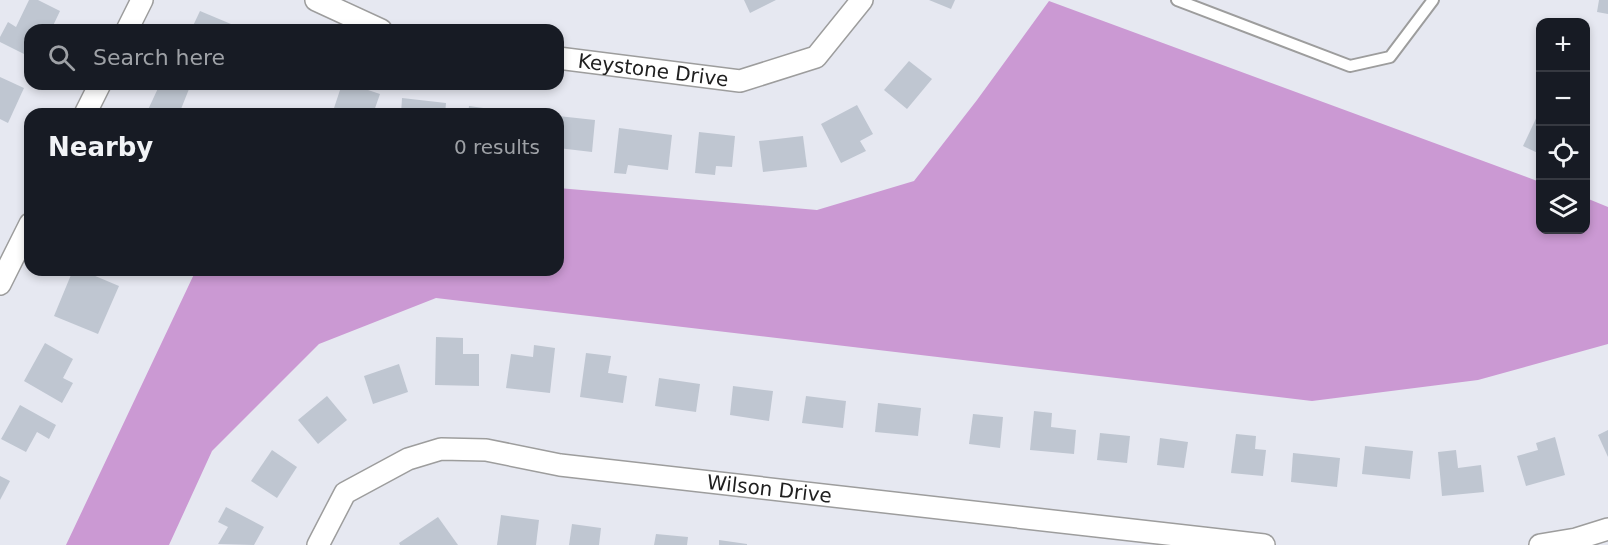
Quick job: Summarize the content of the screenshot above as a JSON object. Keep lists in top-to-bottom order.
{
  "streets": {
    "street": ["Keystone Drive", "Wilson Drive"]
  },
  "page": {
    "map_buttons": ["+", "−"],
    "search": "Search here",
    "heading": ["Nearby", "0 results"]
  }
}
